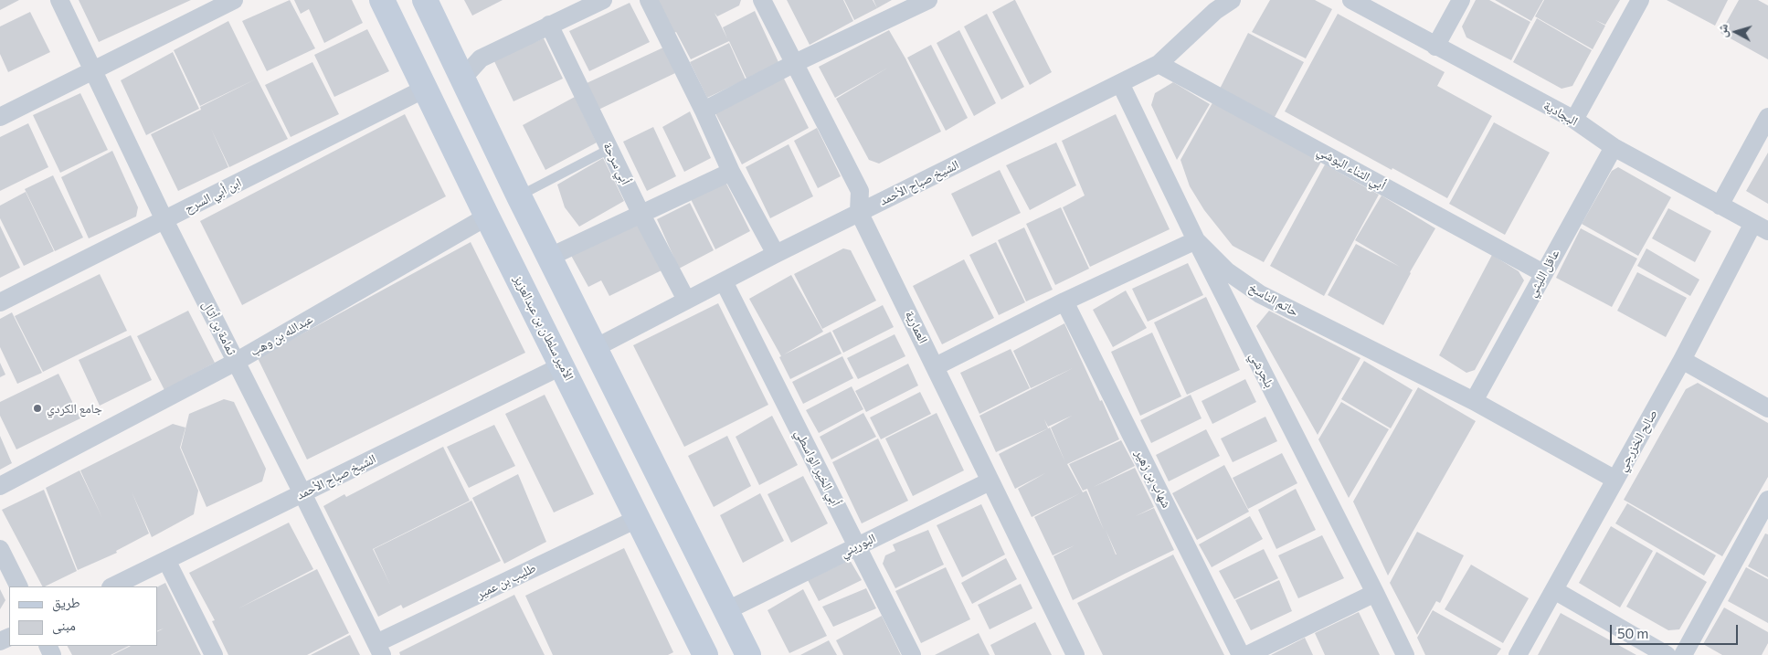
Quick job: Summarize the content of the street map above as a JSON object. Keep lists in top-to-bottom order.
{
  "streets": {
    "street": [
      "البجادية",
      "أبي سرحة",
      "أبي الثناء البوشي",
      "الشيخ صباح الأحمد",
      "ابن أبي السرح",
      "عاقل الليثي",
      "حاتم الناسخ",
      "العمارية",
      "ثمامة بن أثال",
      "الأمير سلطان بن عبدالعزيز",
      "عبدالله بن وهب",
      "بلجرشي",
      "صالح الخزرجي",
      "أبي الخير الواسطي",
      "شهاب بن زهير",
      "البوريني",
      "طليب بن عمير"
    ]
  },
  "crossings": [
    ["البجادية", "عاقل الليثي"],
    ["البجادية", "صالح الخزرجي"],
    ["أبي سرحة", "الشيخ صباح الأحمد"],
    ["أبي الثناء البوشي", "الشيخ صباح الأحمد"],
    ["أبي الثناء البوشي", "عاقل الليثي"],
    ["الشيخ صباح الأحمد", "العمارية"],
    ["الشيخ صباح الأحمد", "ثمامة بن أثال"],
    ["الشيخ صباح الأحمد", "الأمير سلطان بن عبدالعزيز"],
    ["الشيخ صباح الأحمد", "بلجرشي"],
    ["الشيخ صباح الأحمد", "أبي الخير الواسطي"],
    ["ابن أبي السرح", "ثمامة بن أثال"],
    ["ابن أبي السرح", "الأمير سلطان بن عبدالعزيز"],
    ["عاقل الليثي", "حاتم الناسخ"],
    ["حاتم الناسخ", "بلجرشي"],
    ["حاتم الناسخ", "صالح الخزرجي"],
    ["العمارية", "البوريني"],
    ["ثمامة بن أثال", "عبدالله بن وهب"],
    ["ثمامة بن أثال", "طليب بن عمير"],
    ["الأمير سلطان بن عبدالعزيز", "عبدالله بن وهب"],
    ["الأمير سلطان بن عبدالعزيز", "طليب بن عمير"],
    ["أبي الخير الواسطي", "البوريني"]
  ],
  "places": ["جامع الكردي"],
  "legend": ["طريق", "مبنى"],
  "scale_bar": "50 m",
  "north": "left"
}
